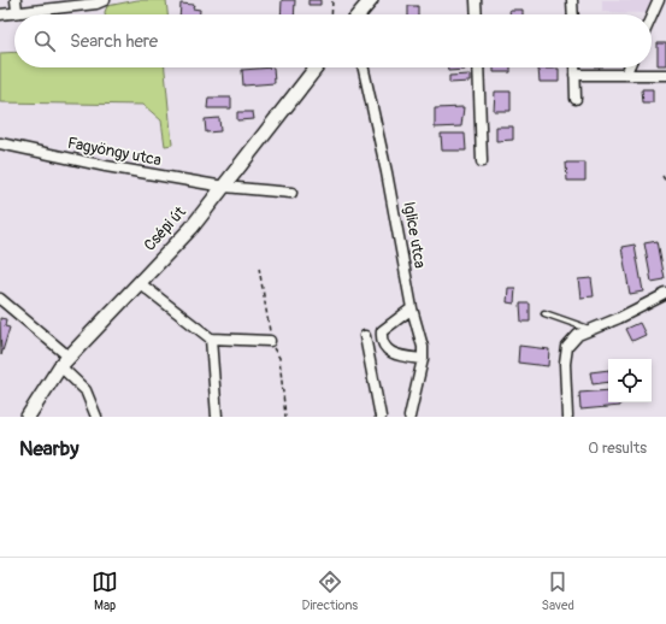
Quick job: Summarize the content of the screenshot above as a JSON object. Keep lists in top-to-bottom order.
{
  "streets": {
    "street": ["Fagyöngy utca", "Csépi út", "Iglice utca"]
  },
  "crossings": [
    ["Fagyöngy utca", "Csépi út"]
  ],
  "page": {
    "search": "Search here",
    "heading": ["Nearby", "0 results"],
    "nav": ["Map", "Directions", "Saved"]
  }
}
